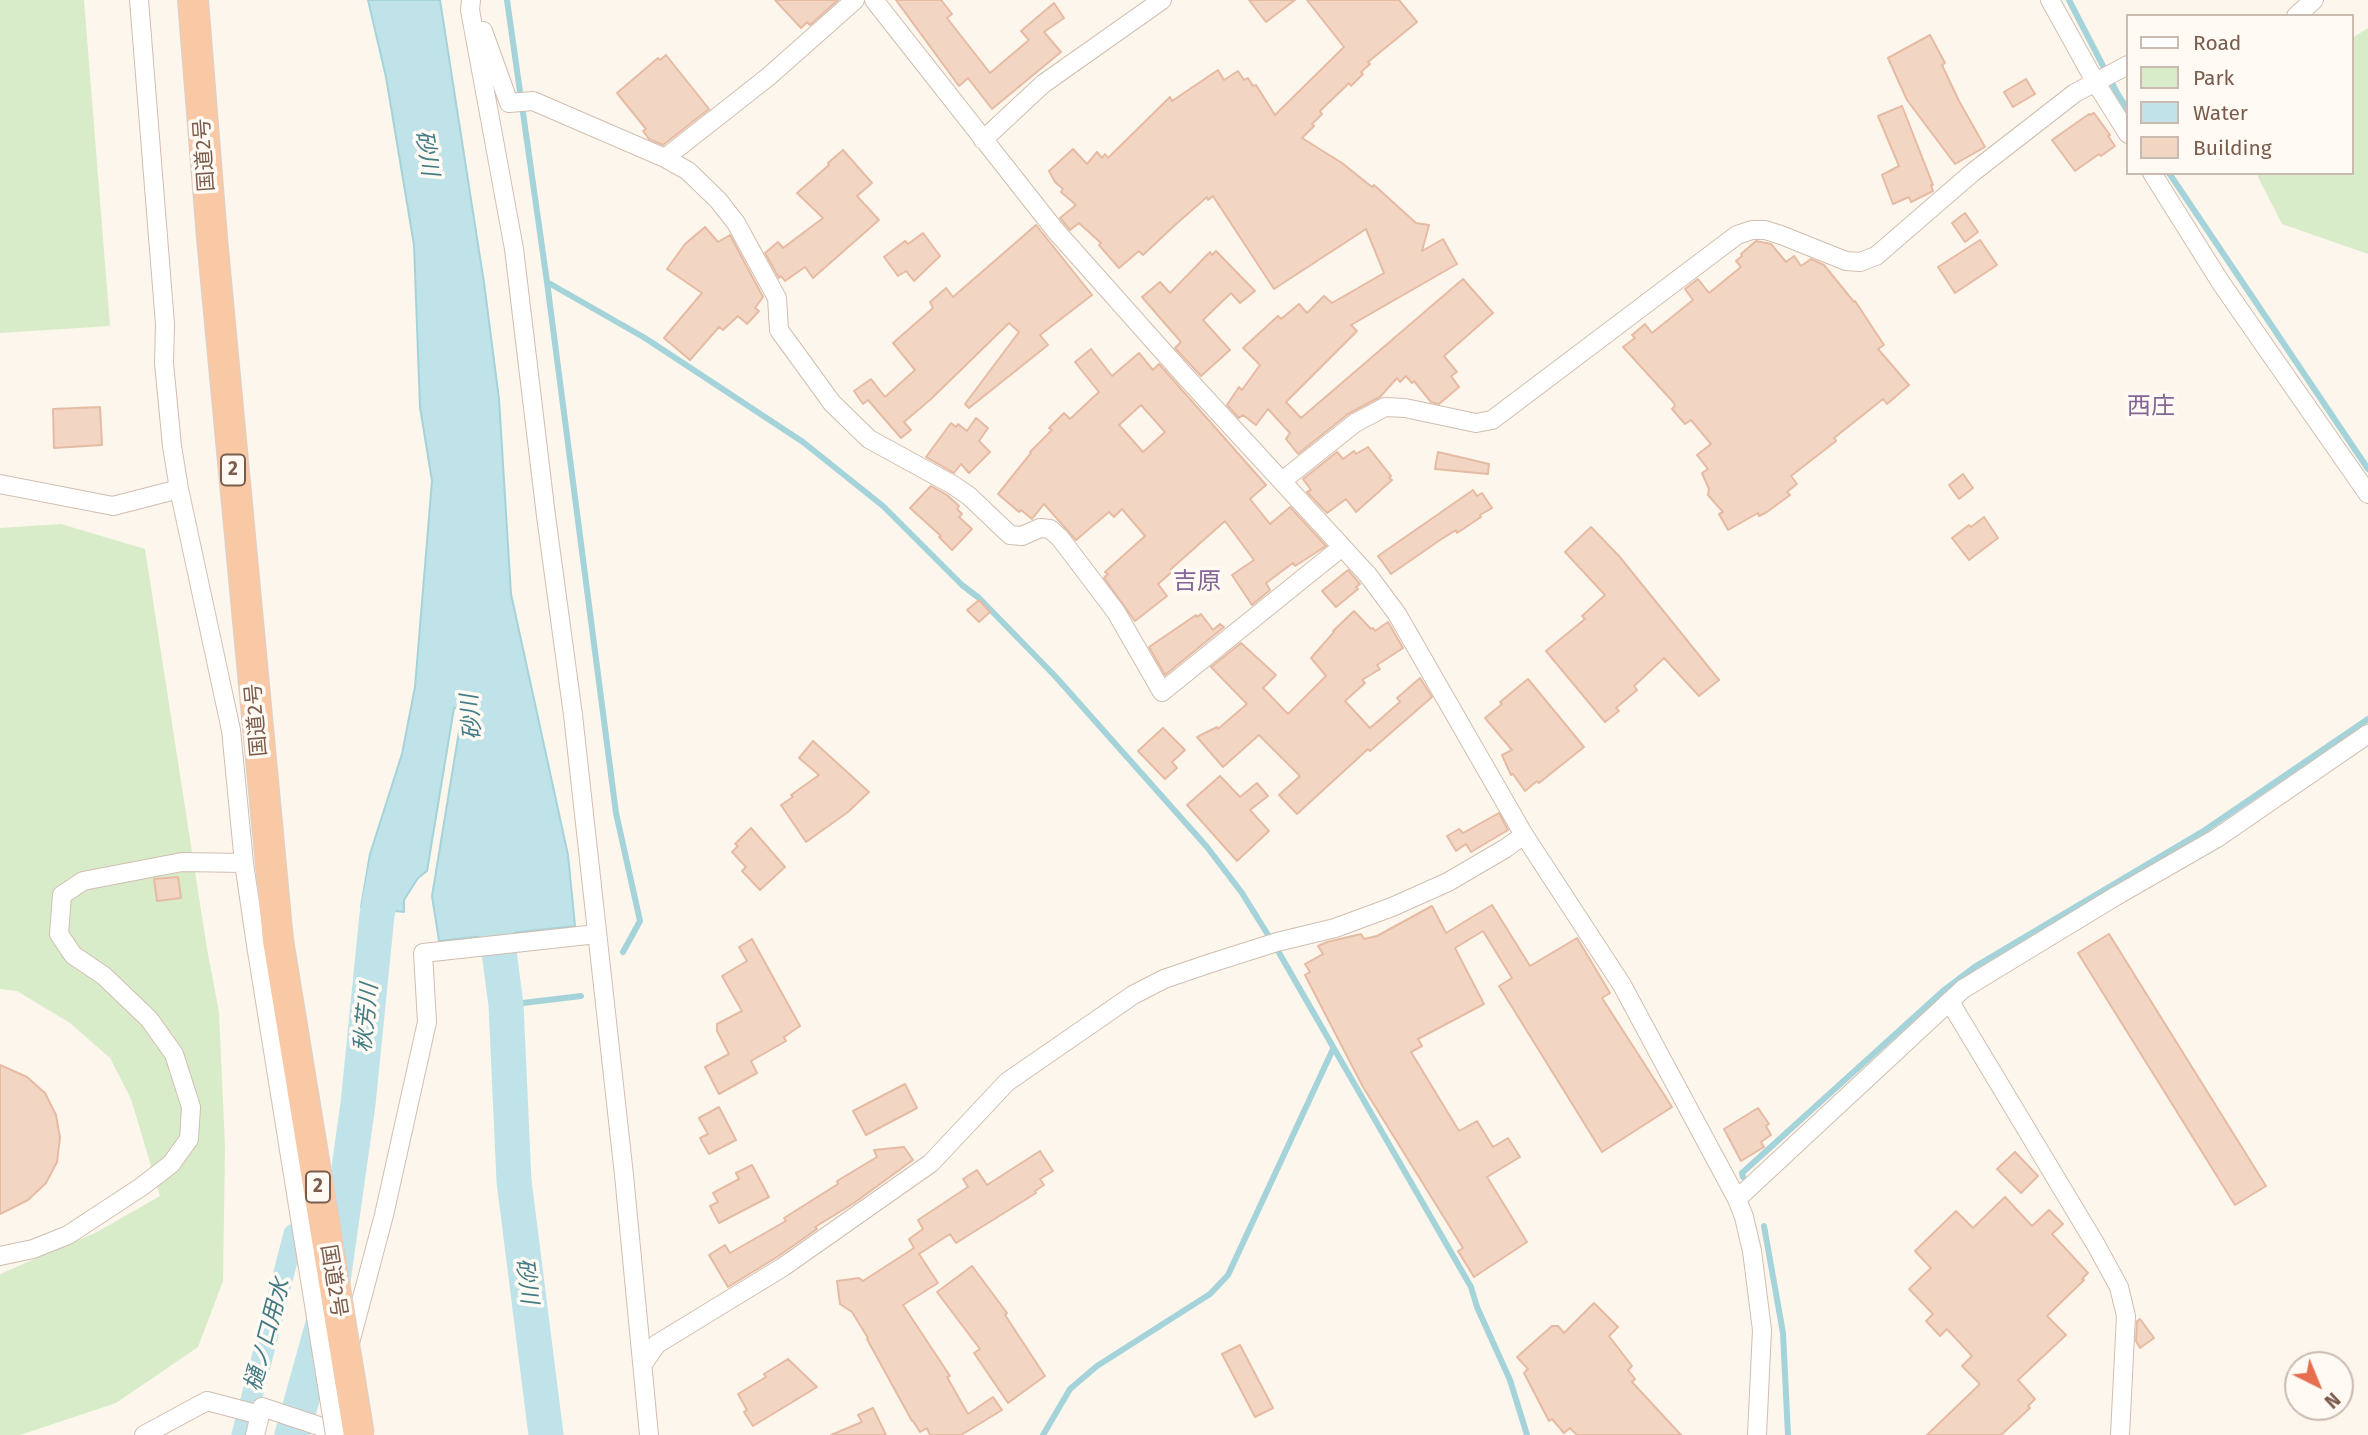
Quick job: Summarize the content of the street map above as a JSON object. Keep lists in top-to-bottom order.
{
  "streets": {
    "highway": ["国道2号", "2"]
  },
  "districts": ["西庄", "吉原"],
  "water": ["砂川", "秋芳川", "樋ノ口用水"],
  "legend": [
    "Road",
    "Park",
    "Water",
    "Building"
  ],
  "north": "bottom right"
}
